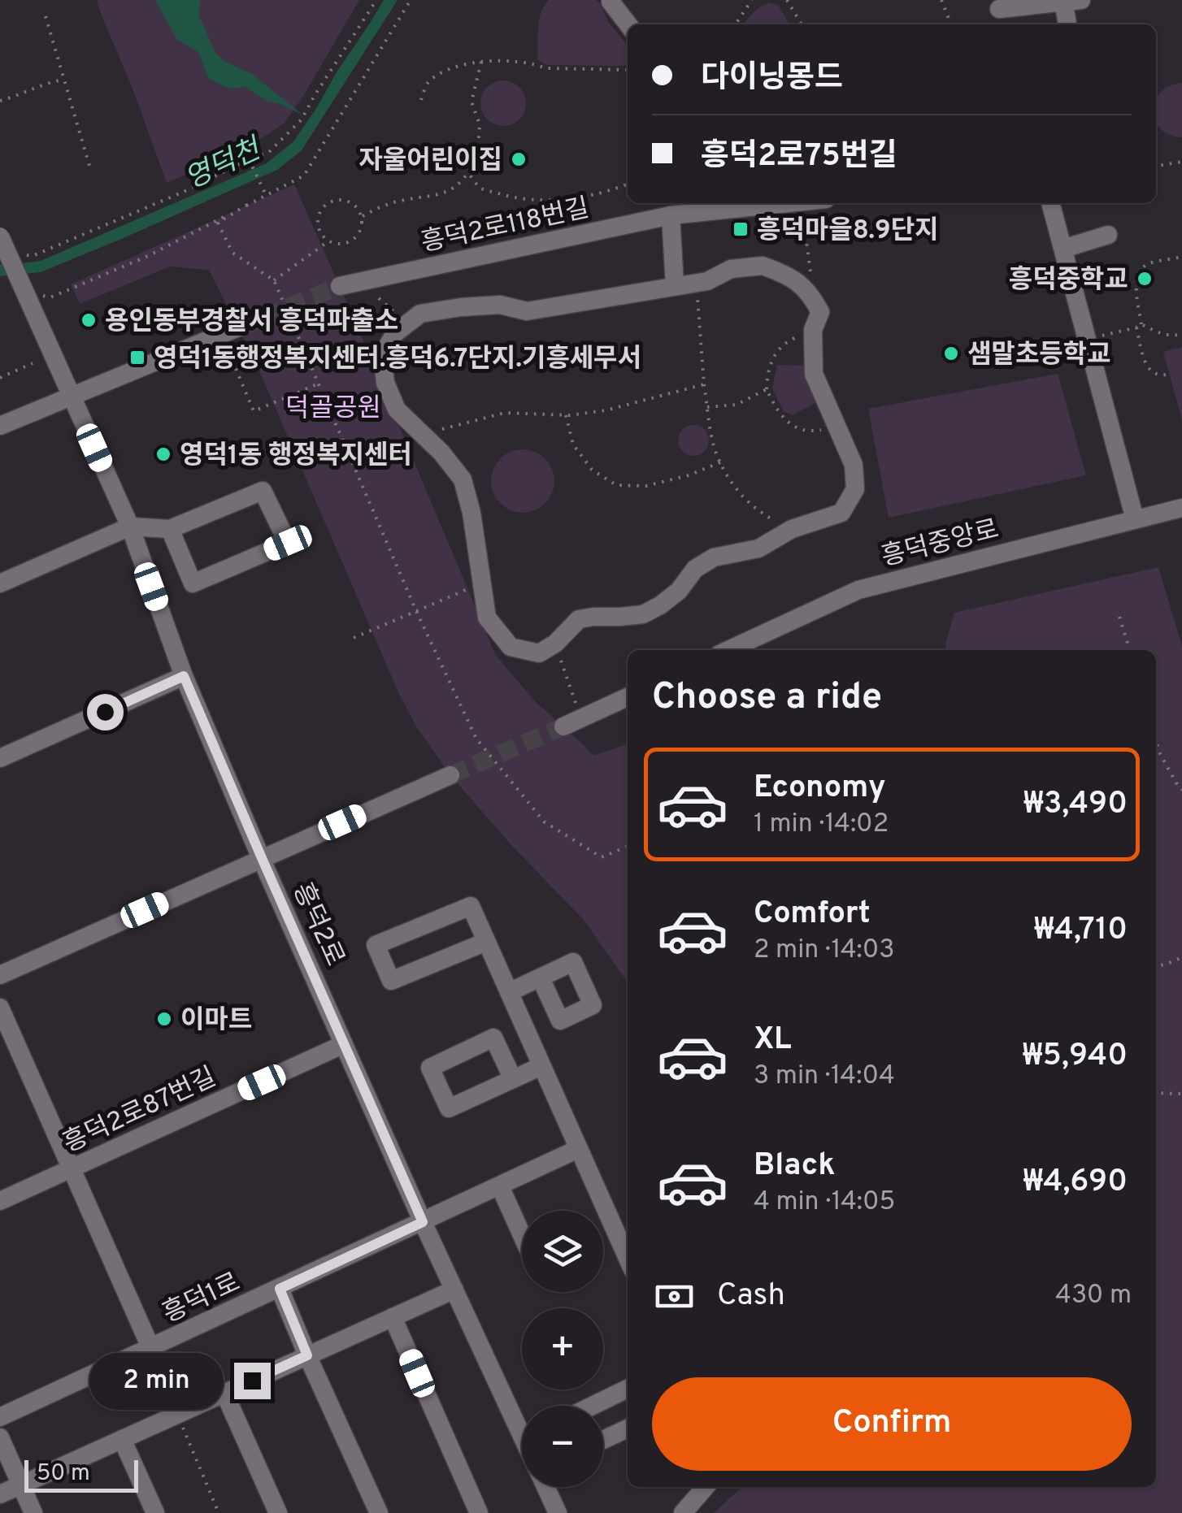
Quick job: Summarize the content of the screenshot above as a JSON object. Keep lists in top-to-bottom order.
{
  "streets": {
    "street": [
      "흥덕2로118번길",
      "흥덕중앙로",
      "흥덕2로",
      "흥덕2로87번길",
      "흥덕1로"
    ]
  },
  "crossings": [
    ["흥덕2로", "흥덕2로87번길"],
    ["흥덕2로", "흥덕1로"]
  ],
  "water": ["영덕천"],
  "parks": ["덕골공원"],
  "places": {
    "other": [
      "자울어린이집",
      "흥덕중학교",
      "용인동부경찰서 흥덕파출소",
      "샘말초등학교",
      "영덕1동 행정복지센터",
      "이마트"
    ],
    "transit": ["흥덕마을8.9단지", "영덕1동행정복지센터.흥덕6.7단지.기흥세무서"]
  },
  "scale_bar": "50 m",
  "page": {
    "banner": ["다이닝몽드", "흥덕2로75번길"],
    "heading": "Choose a ride",
    "list": [
      {
        "name": "Economy",
        "note": "1 min · 14:02",
        "value": "₩3,490"
      },
      {
        "name": "Comfort",
        "note": "2 min · 14:03",
        "value": "₩4,710"
      },
      {
        "name": "XL",
        "note": "3 min · 14:04",
        "value": "₩5,940"
      },
      {
        "name": "Black",
        "note": "4 min · 14:05",
        "value": "₩4,690"
      }
    ],
    "map_buttons": ["+", "−"],
    "pay": ["Cash", "430 m"],
    "bubble": "2 min",
    "buttons": "Confirm",
    "scale": "50 m"
  }
}
